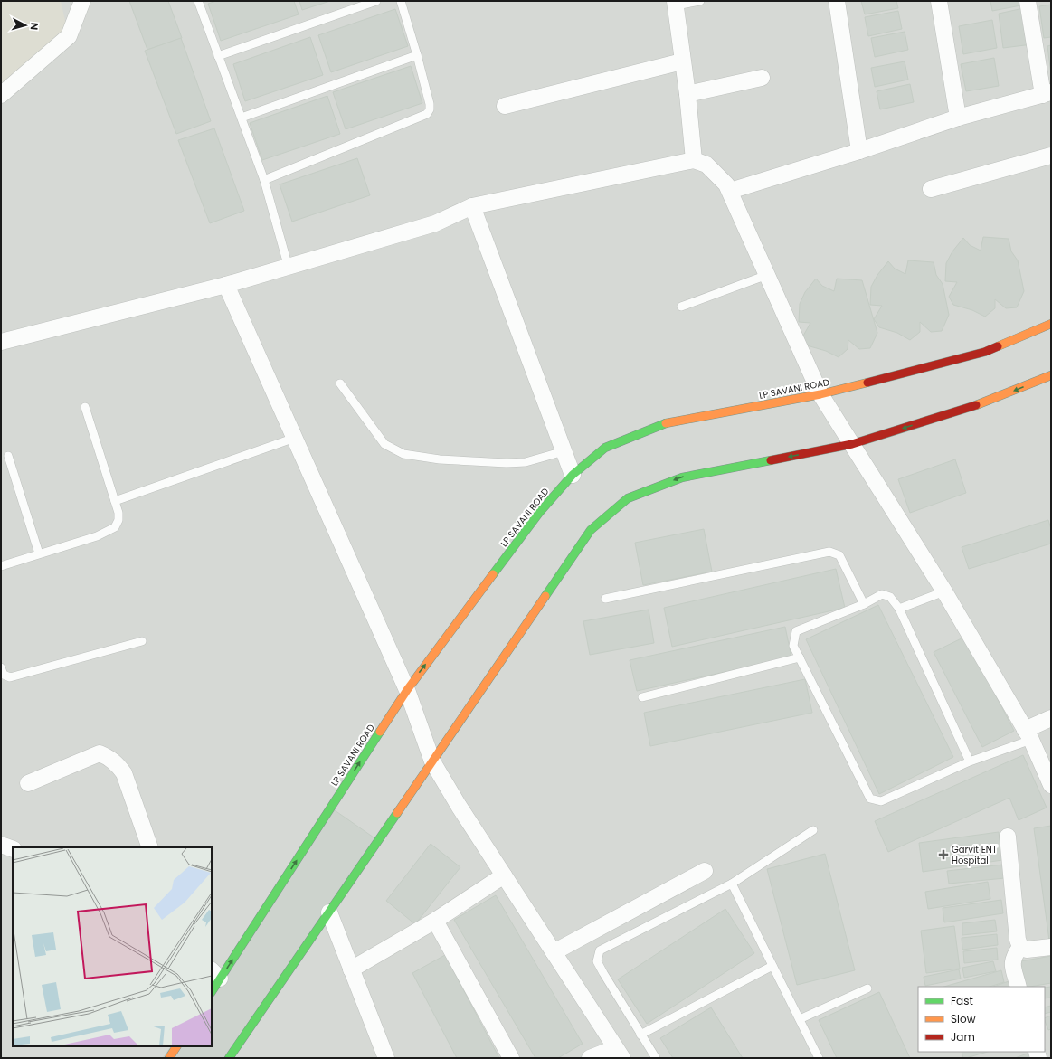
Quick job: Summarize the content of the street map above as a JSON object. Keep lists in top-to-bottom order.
{
  "streets": {
    "main road": ["LP SAVANI ROAD"]
  },
  "places": {
    "health": ["Garvit ENT Hospital"]
  },
  "legend": ["Fast", "Slow", "Jam"],
  "north": "right"
}
